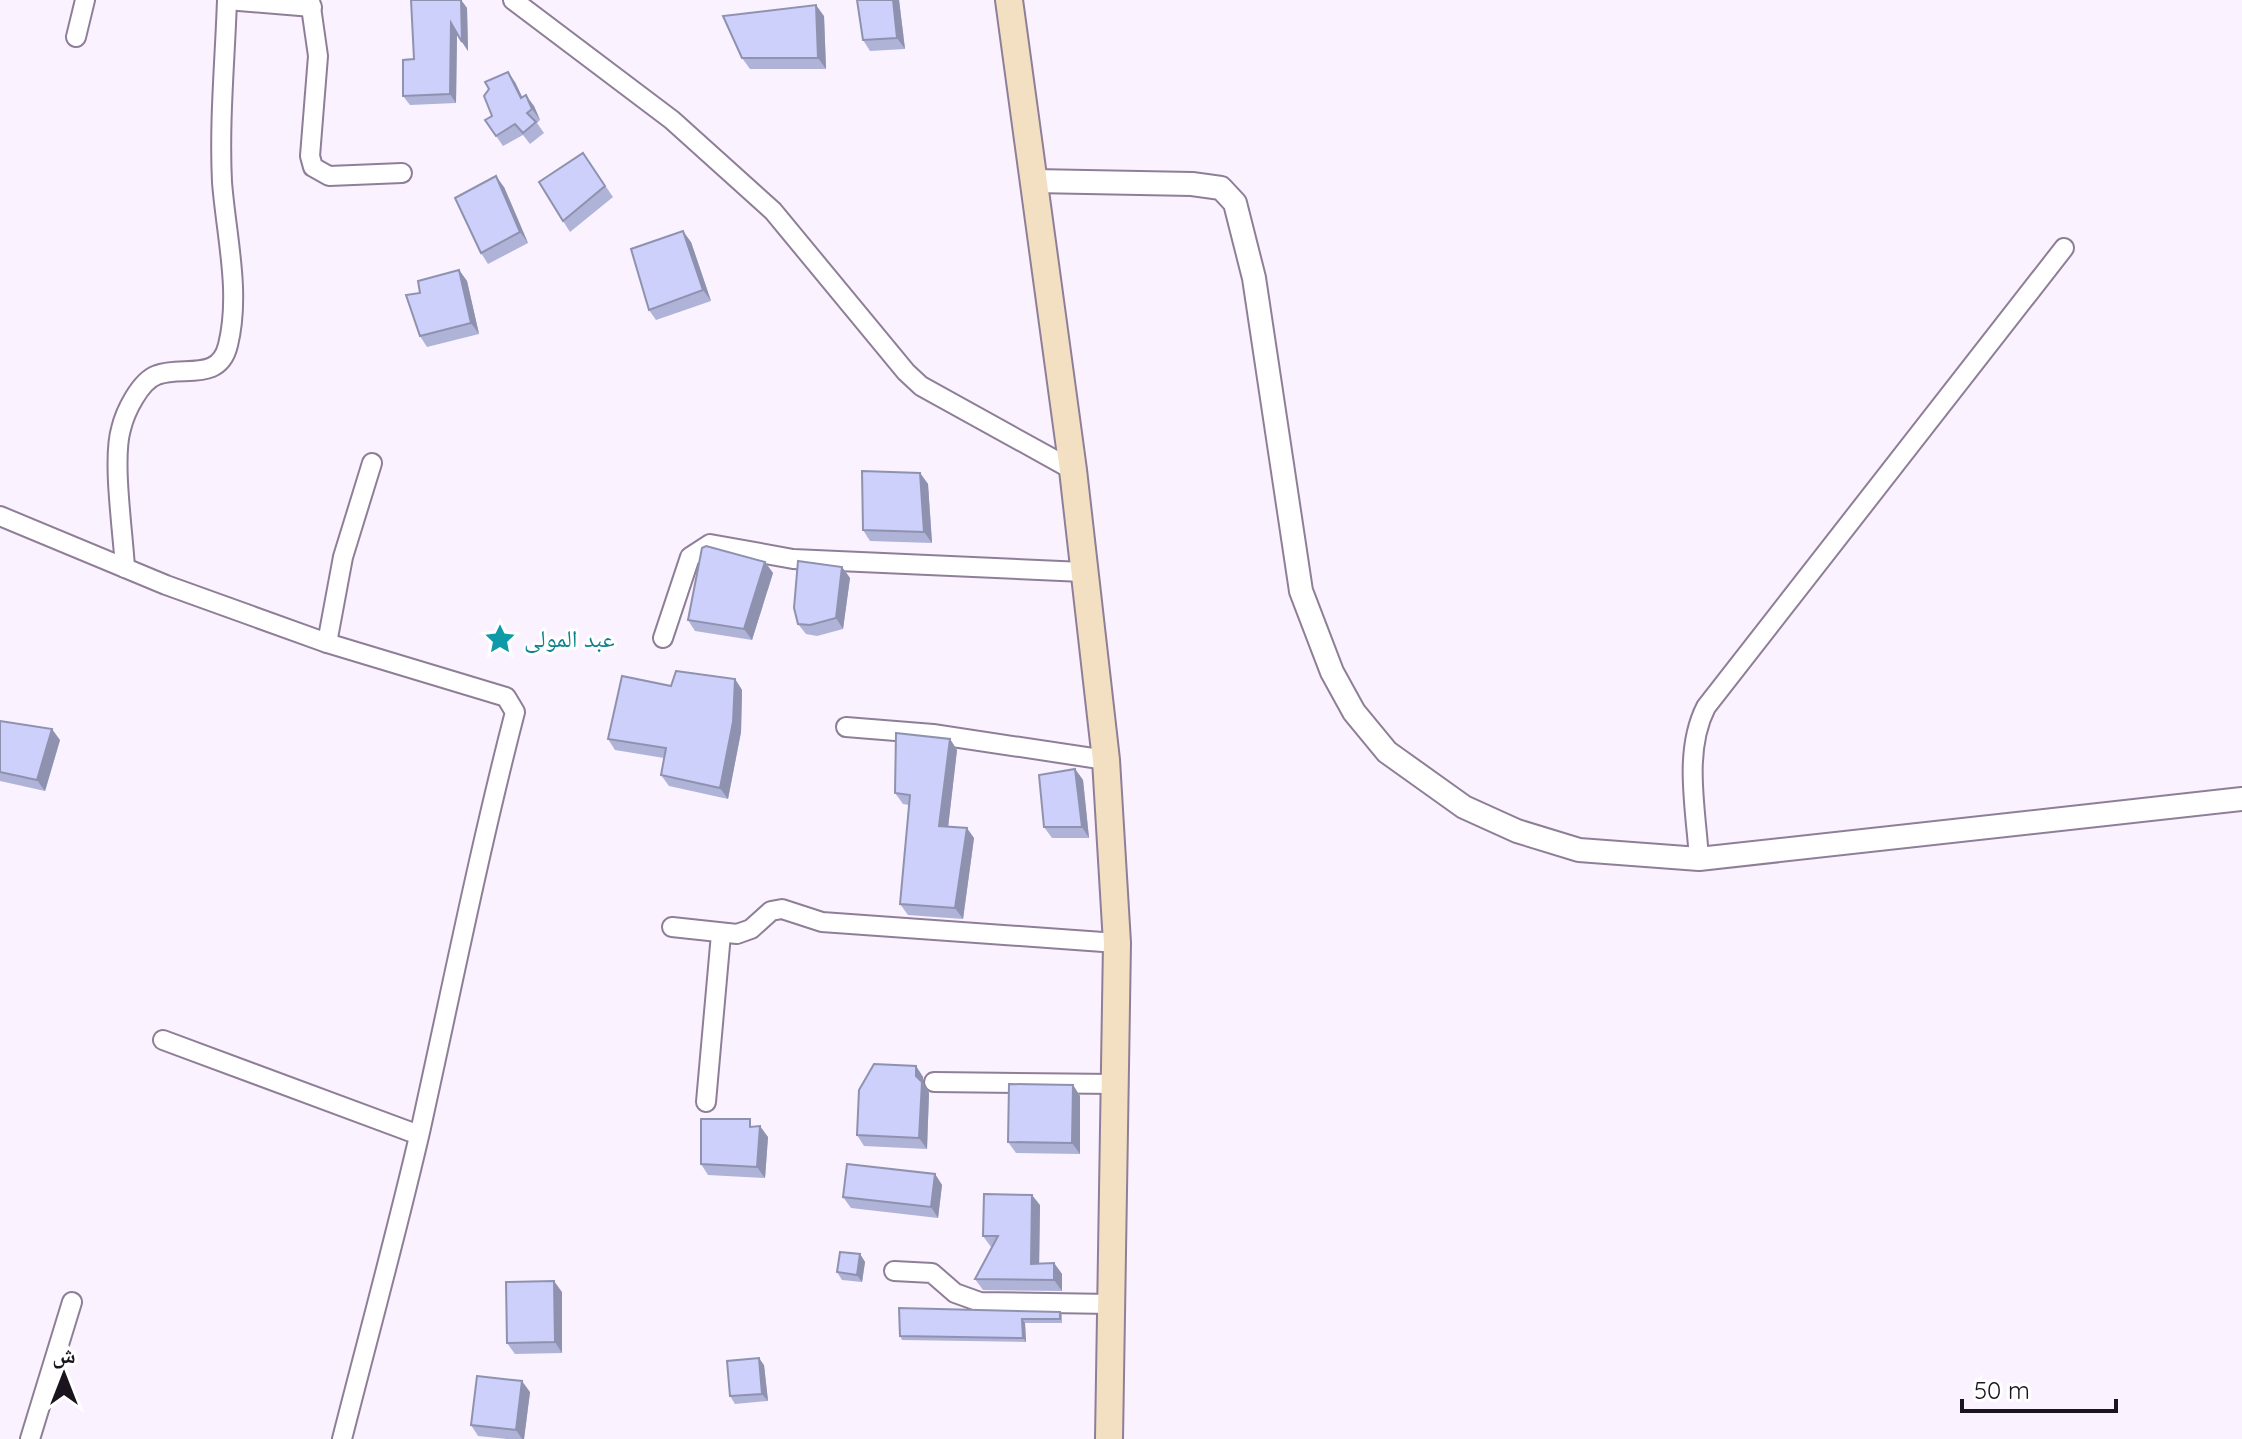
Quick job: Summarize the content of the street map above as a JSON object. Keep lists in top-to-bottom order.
{
  "places": {
    "place": ["عبد المولى"]
  },
  "scale_bar": "50 m",
  "north": "top"
}
